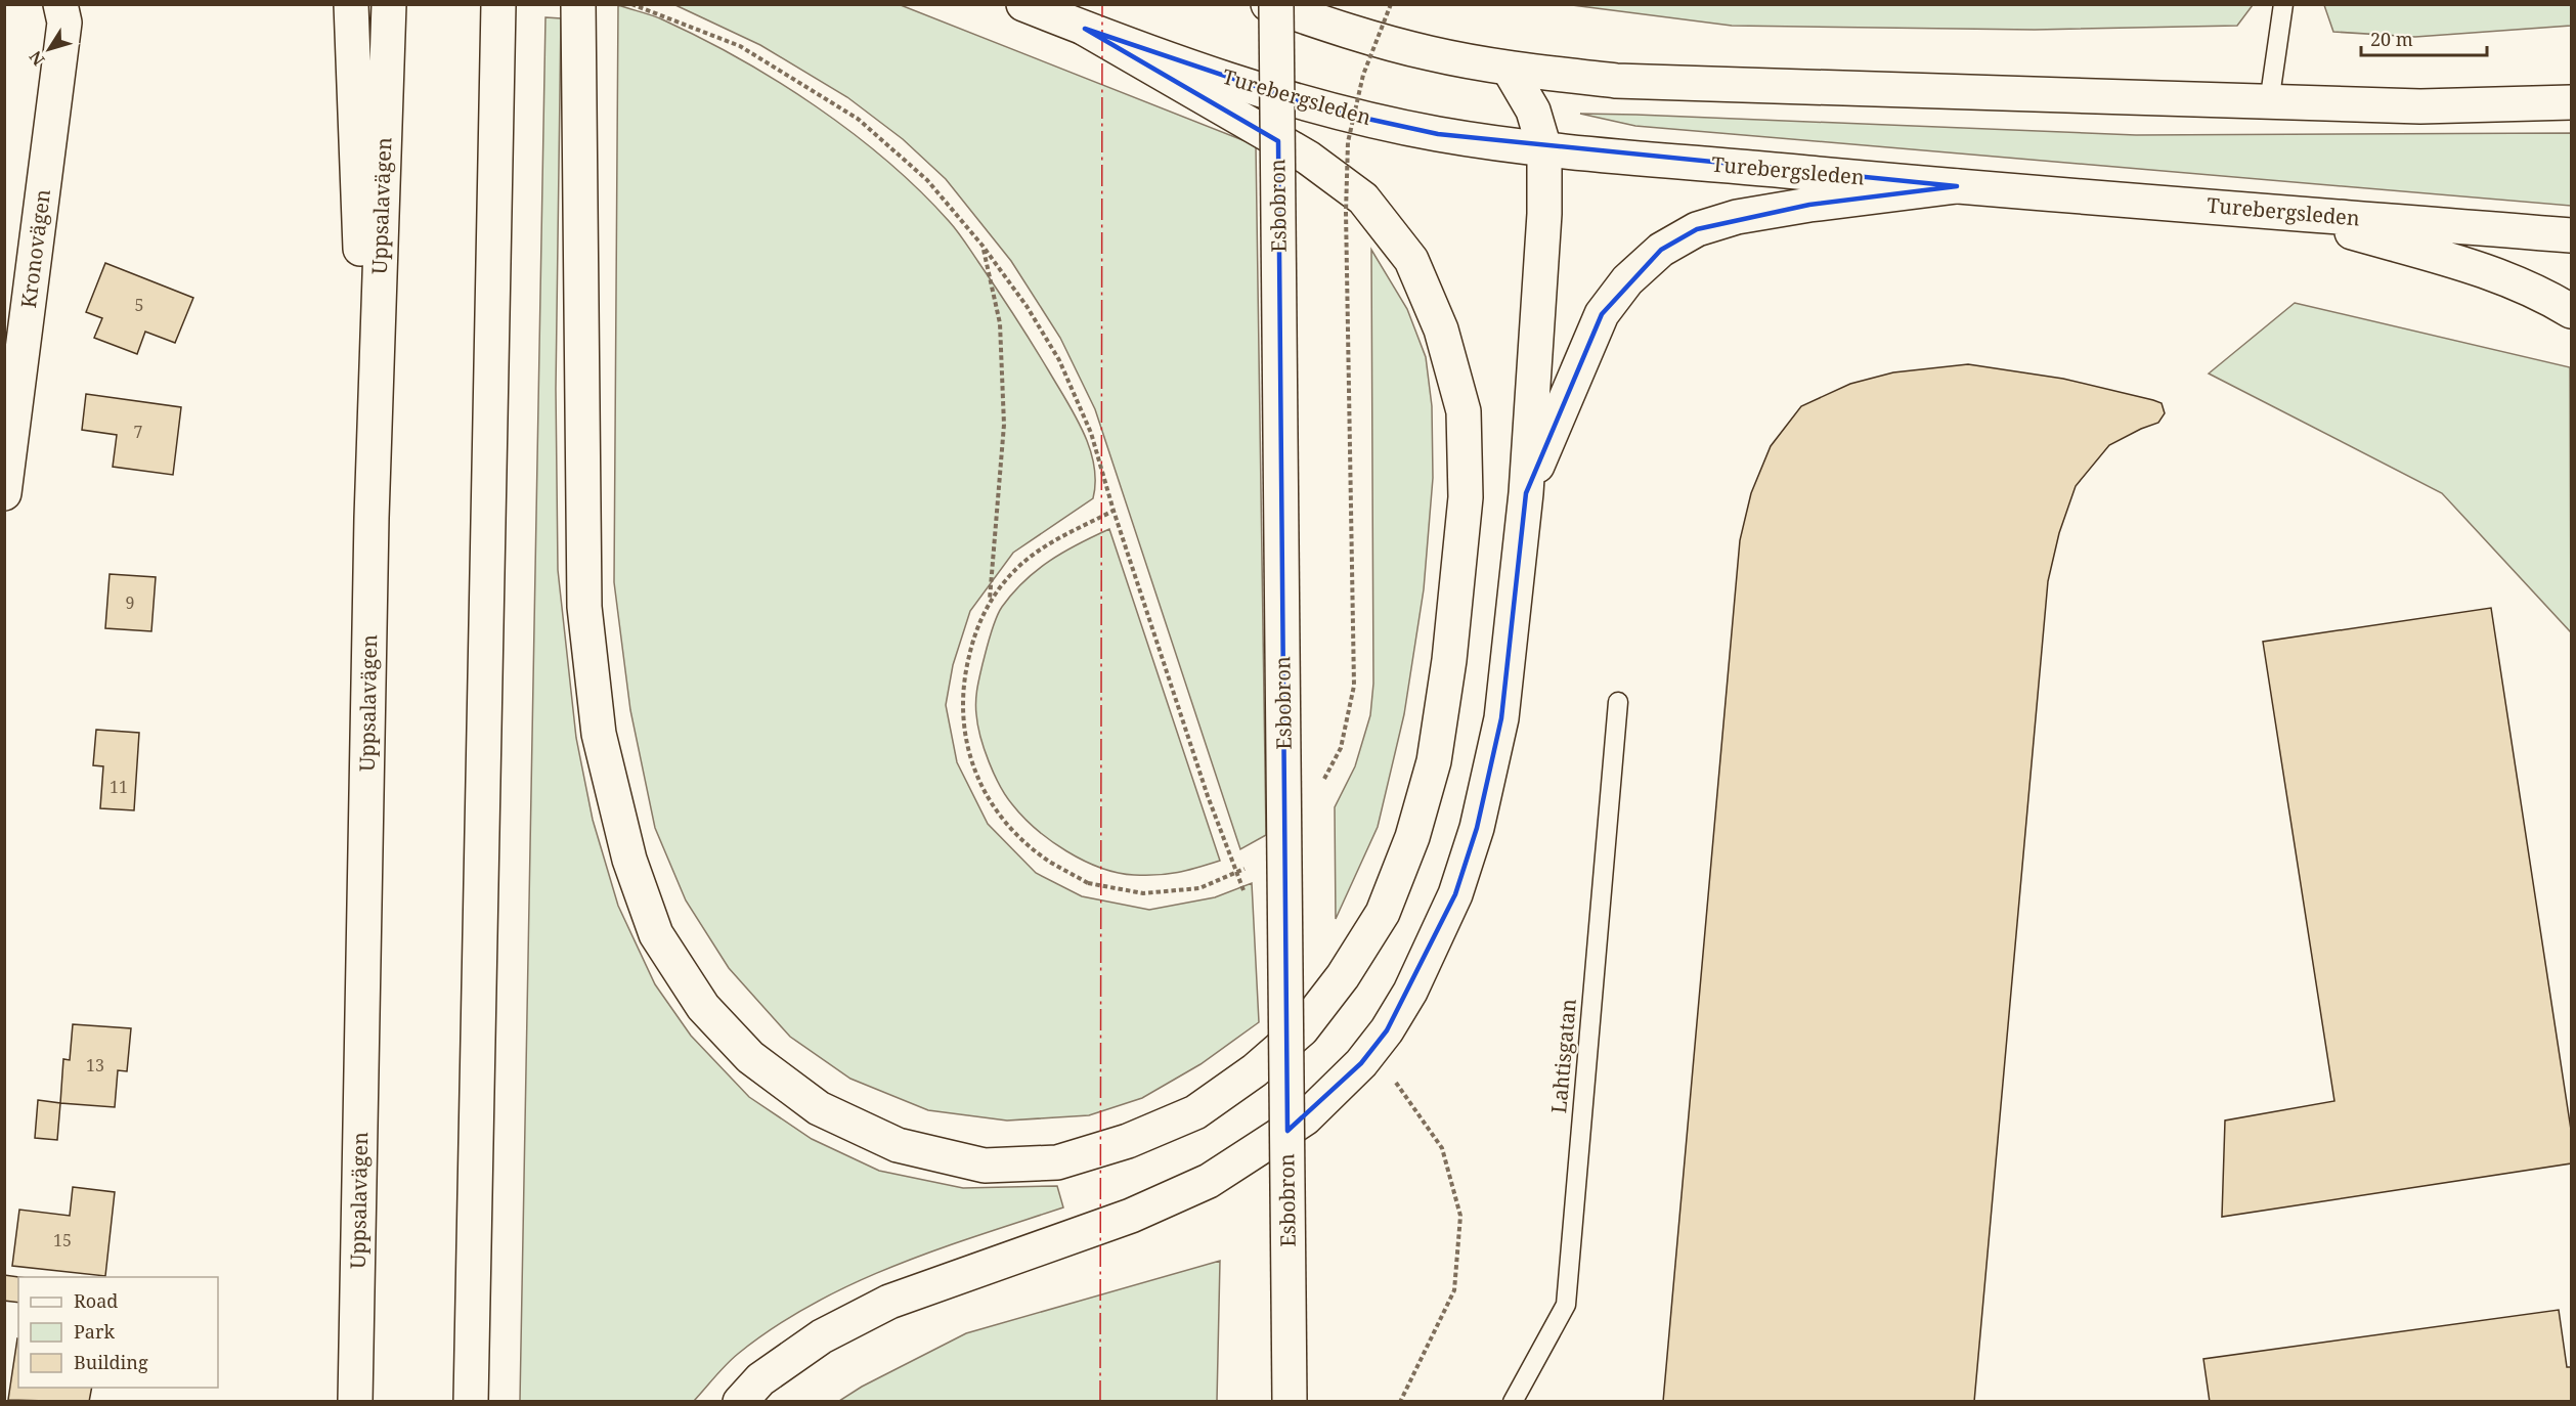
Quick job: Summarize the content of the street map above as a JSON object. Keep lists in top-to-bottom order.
{
  "streets": {
    "main road": [
      "Turebergsleden",
      "Uppsalavägen",
      "Esbobron",
      "Kronovägen"
    ],
    "lane": ["Lahtisgatan"]
  },
  "house_numbers": [
    "5",
    "7",
    "9",
    "11",
    "13",
    "15"
  ],
  "legend": ["Road", "Park", "Building"],
  "scale_bar": "20 m",
  "north": "bottom left"
}
